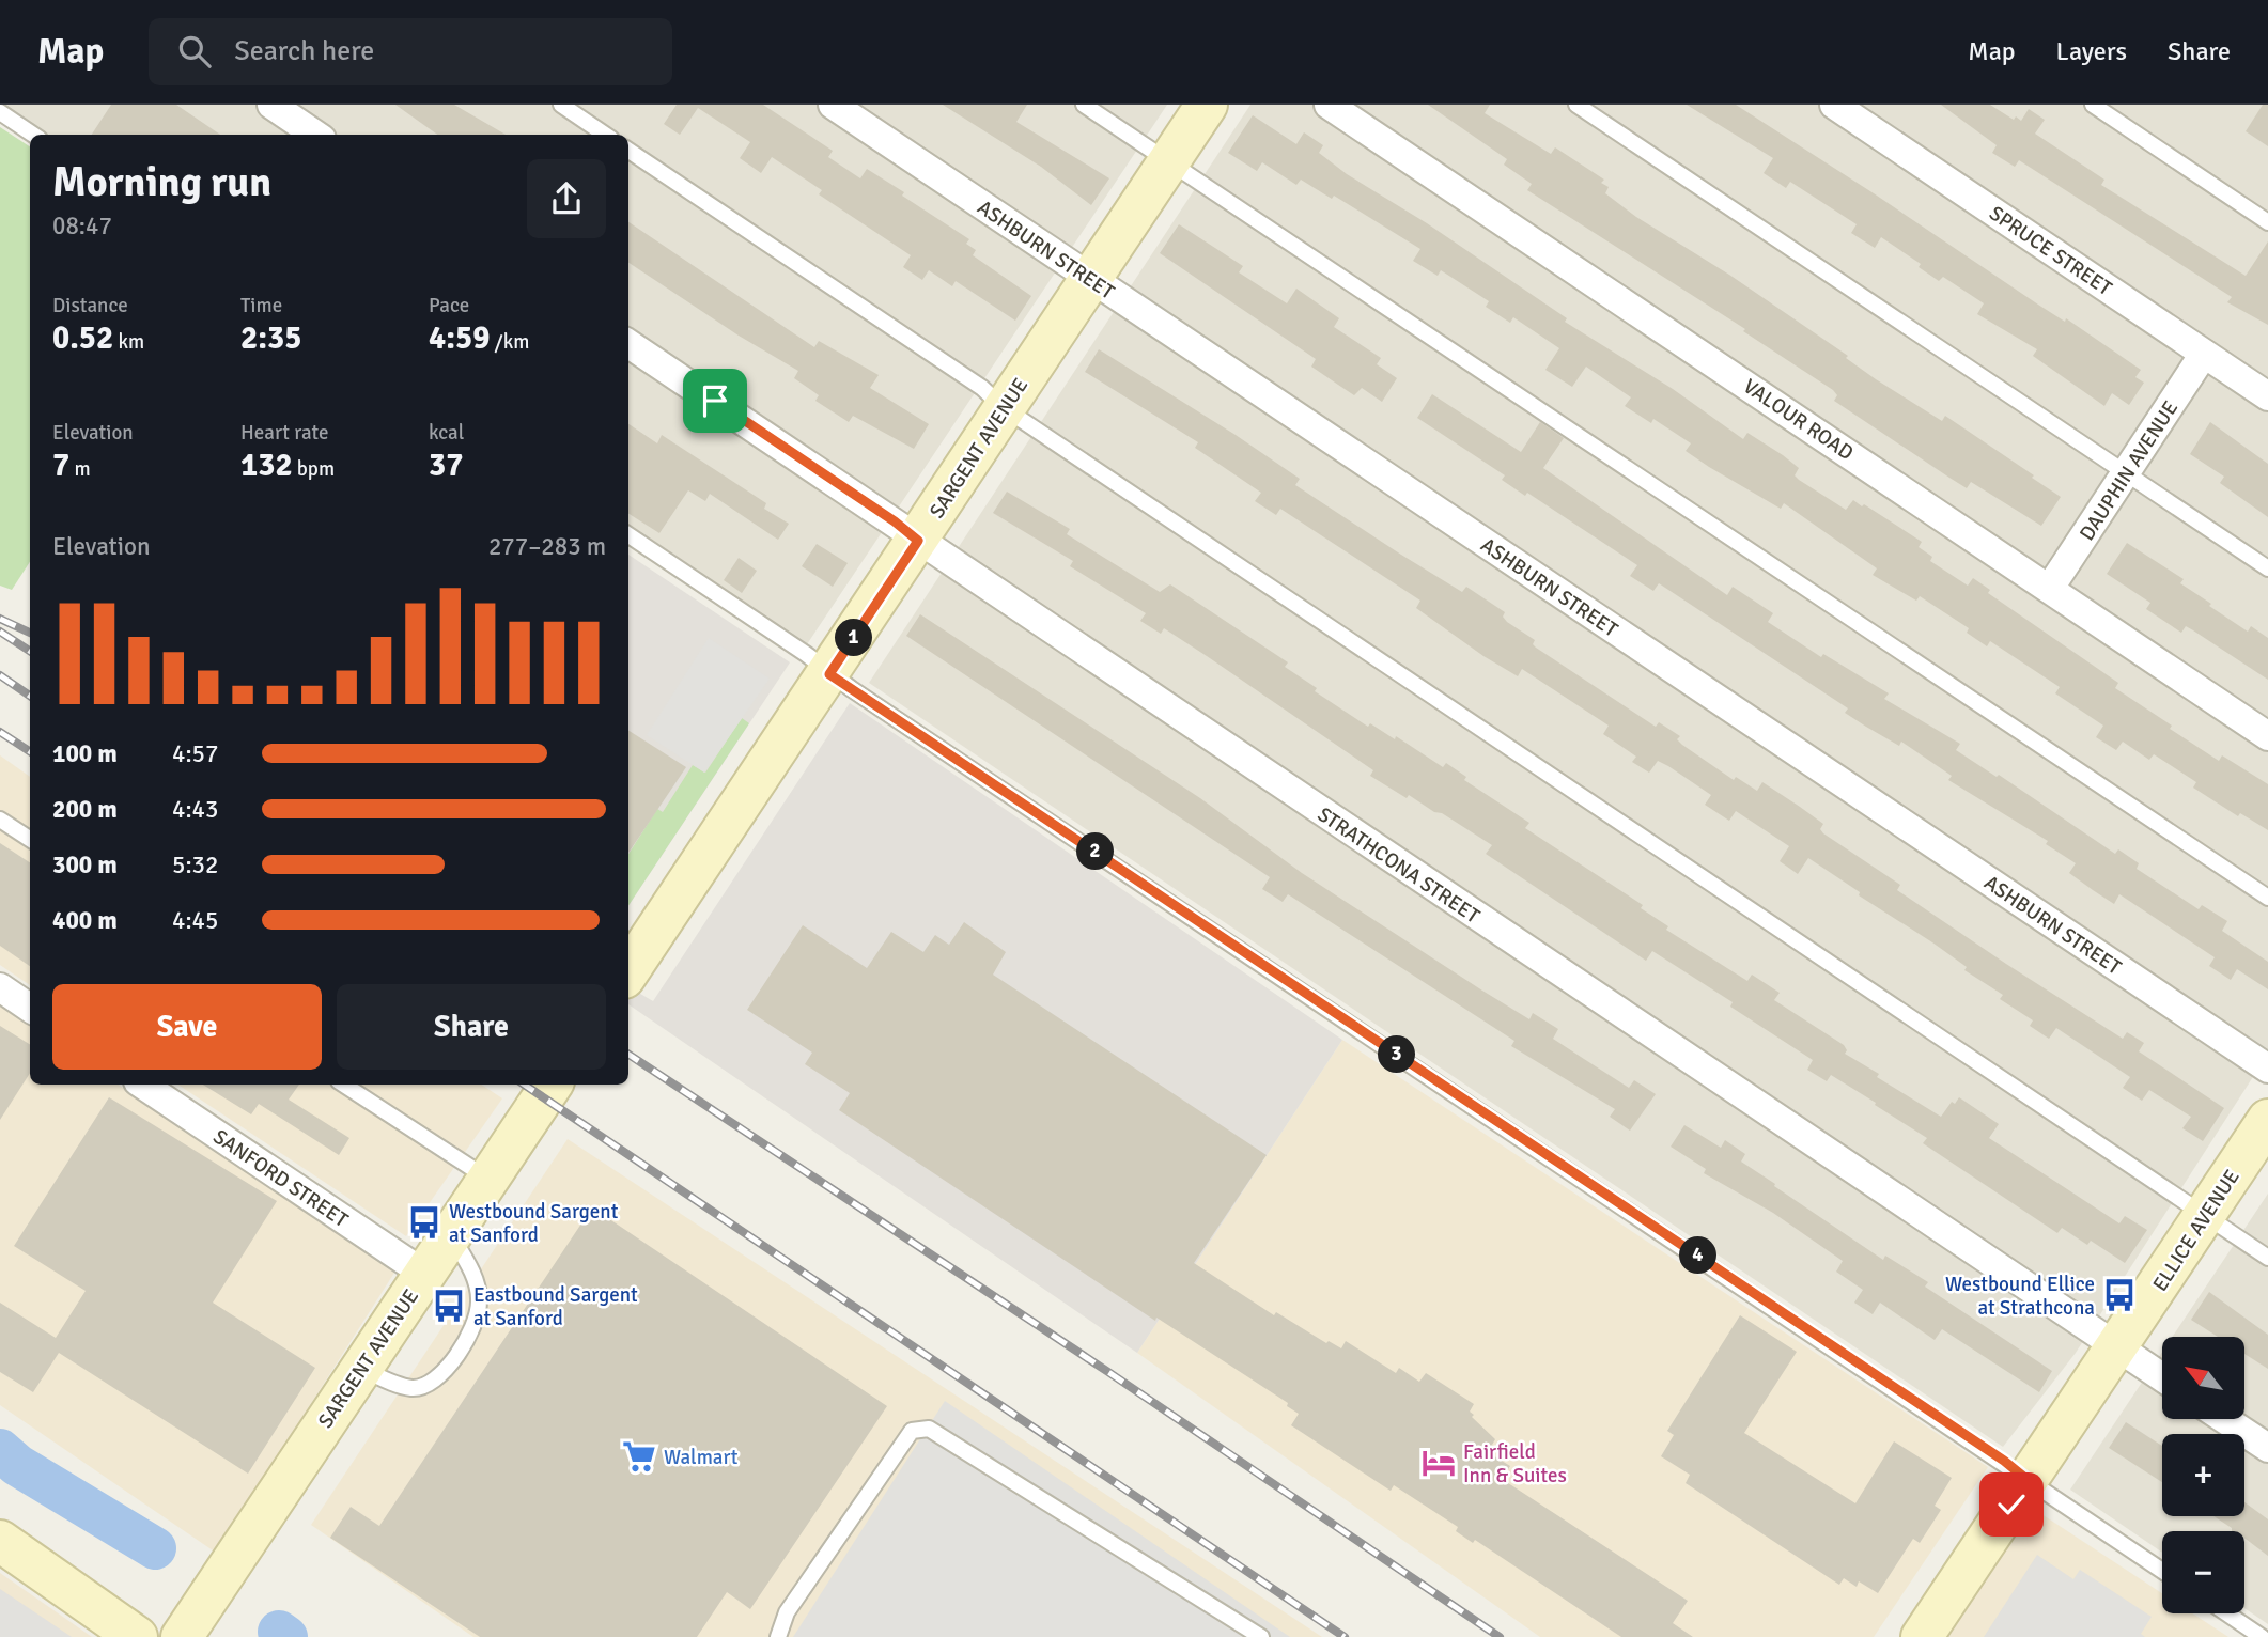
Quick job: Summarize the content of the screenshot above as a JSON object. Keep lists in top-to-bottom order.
{
  "streets": {
    "main road": ["SARGENT AVENUE", "ELLICE AVENUE"],
    "street": [
      "ASHBURN STREET",
      "SPRUCE STREET",
      "VALOUR ROAD",
      "DAUPHIN AVENUE",
      "STRATHCONA STREET",
      "SANFORD STREET"
    ]
  },
  "crossings": [
    ["ASHBURN STREET", "SARGENT AVENUE"],
    ["SPRUCE STREET", "DAUPHIN AVENUE"],
    ["VALOUR ROAD", "DAUPHIN AVENUE"],
    ["SARGENT AVENUE", "STRATHCONA STREET"],
    ["SARGENT AVENUE", "SANFORD STREET"],
    ["STRATHCONA STREET", "ELLICE AVENUE"]
  ],
  "places": {
    "bus stop": ["Westbound Sargent at Sanford", "Westbound Ellice at Strathcona", "Eastbound Sargent at Sanford"],
    "supermarket": ["Walmart"],
    "hotel": ["Fairfield Inn & Suites"]
  },
  "north": "top left",
  "page": {
    "header": "Map",
    "search": "Search here",
    "nav": ["Map", "Layers", "Share"],
    "heading": ["Morning run", "08:47"],
    "stats": [
      ["Distance", "0.52 km"],
      ["Time", "2:35"],
      ["Pace", "4:59 /km"],
      ["Elevation", "7 m"],
      ["Heart rate", "132 bpm"],
      ["kcal", "37"]
    ],
    "chart": ["Elevation", "277–283 m"],
    "pins": [
      "1",
      "2",
      "3",
      "4"
    ],
    "list": [
      {
        "name": "100 m",
        "note": "4:57"
      },
      {
        "name": "200 m",
        "note": "4:43"
      },
      {
        "name": "300 m",
        "note": "5:32"
      },
      {
        "name": "400 m",
        "note": "4:45"
      }
    ],
    "buttons": ["Save", "Share"],
    "map_buttons": ["+", "−"]
  }
}
